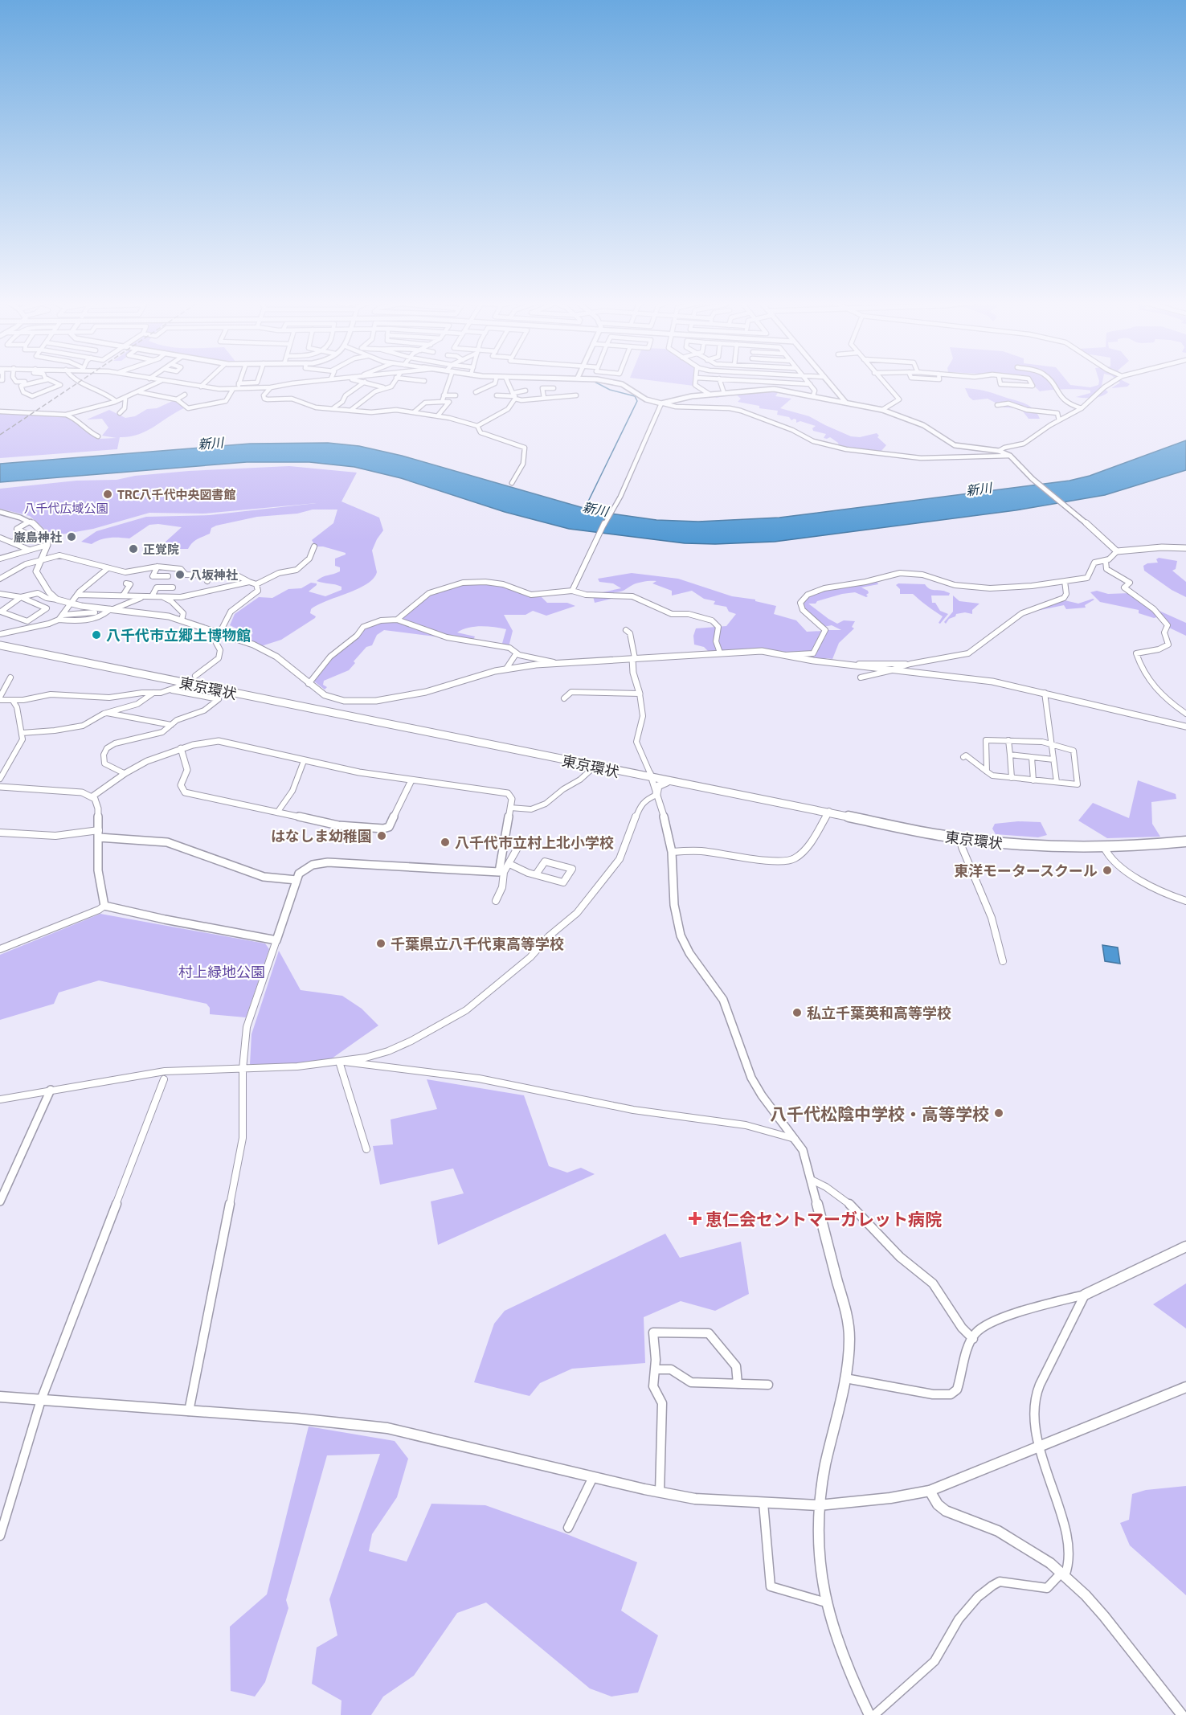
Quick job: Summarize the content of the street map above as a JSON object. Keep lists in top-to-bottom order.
{
  "streets": {
    "highway": ["東京環状"]
  },
  "water": ["新川"],
  "parks": ["八千代広域公園", "村上緑地公園"],
  "places": {
    "other": [
      "TRC八千代中央図書館",
      "巌島神社",
      "正覚院",
      "八坂神社",
      "八千代市立郷土博物館",
      "はなしま幼稚園",
      "八千代市立村上北小学校",
      "東洋モータースクール",
      "千葉県立八千代東高等学校",
      "私立千葉英和高等学校",
      "八千代松陰中学校・高等学校"
    ],
    "health": ["恵仁会セントマーガレット病院"]
  }
}
